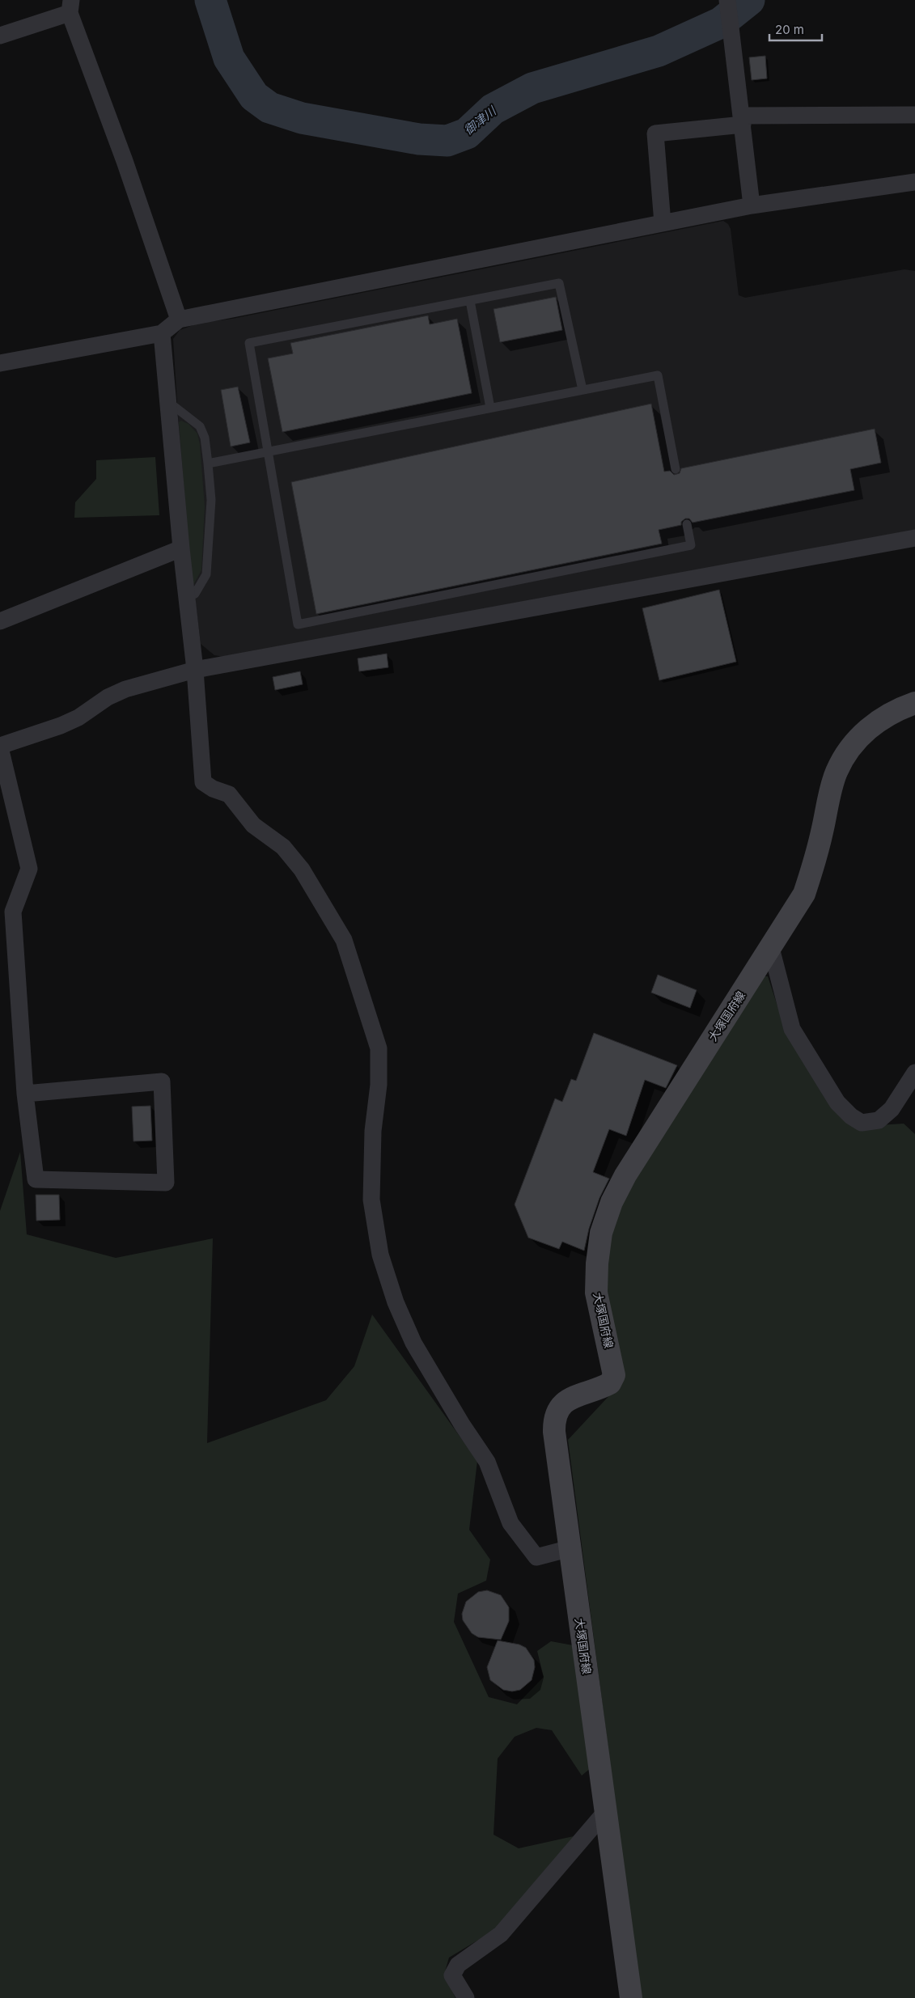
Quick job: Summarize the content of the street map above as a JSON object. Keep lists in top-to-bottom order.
{
  "streets": {
    "main road": ["大塚国府線"]
  },
  "water": ["御津川"],
  "scale_bar": "20 m"
}
